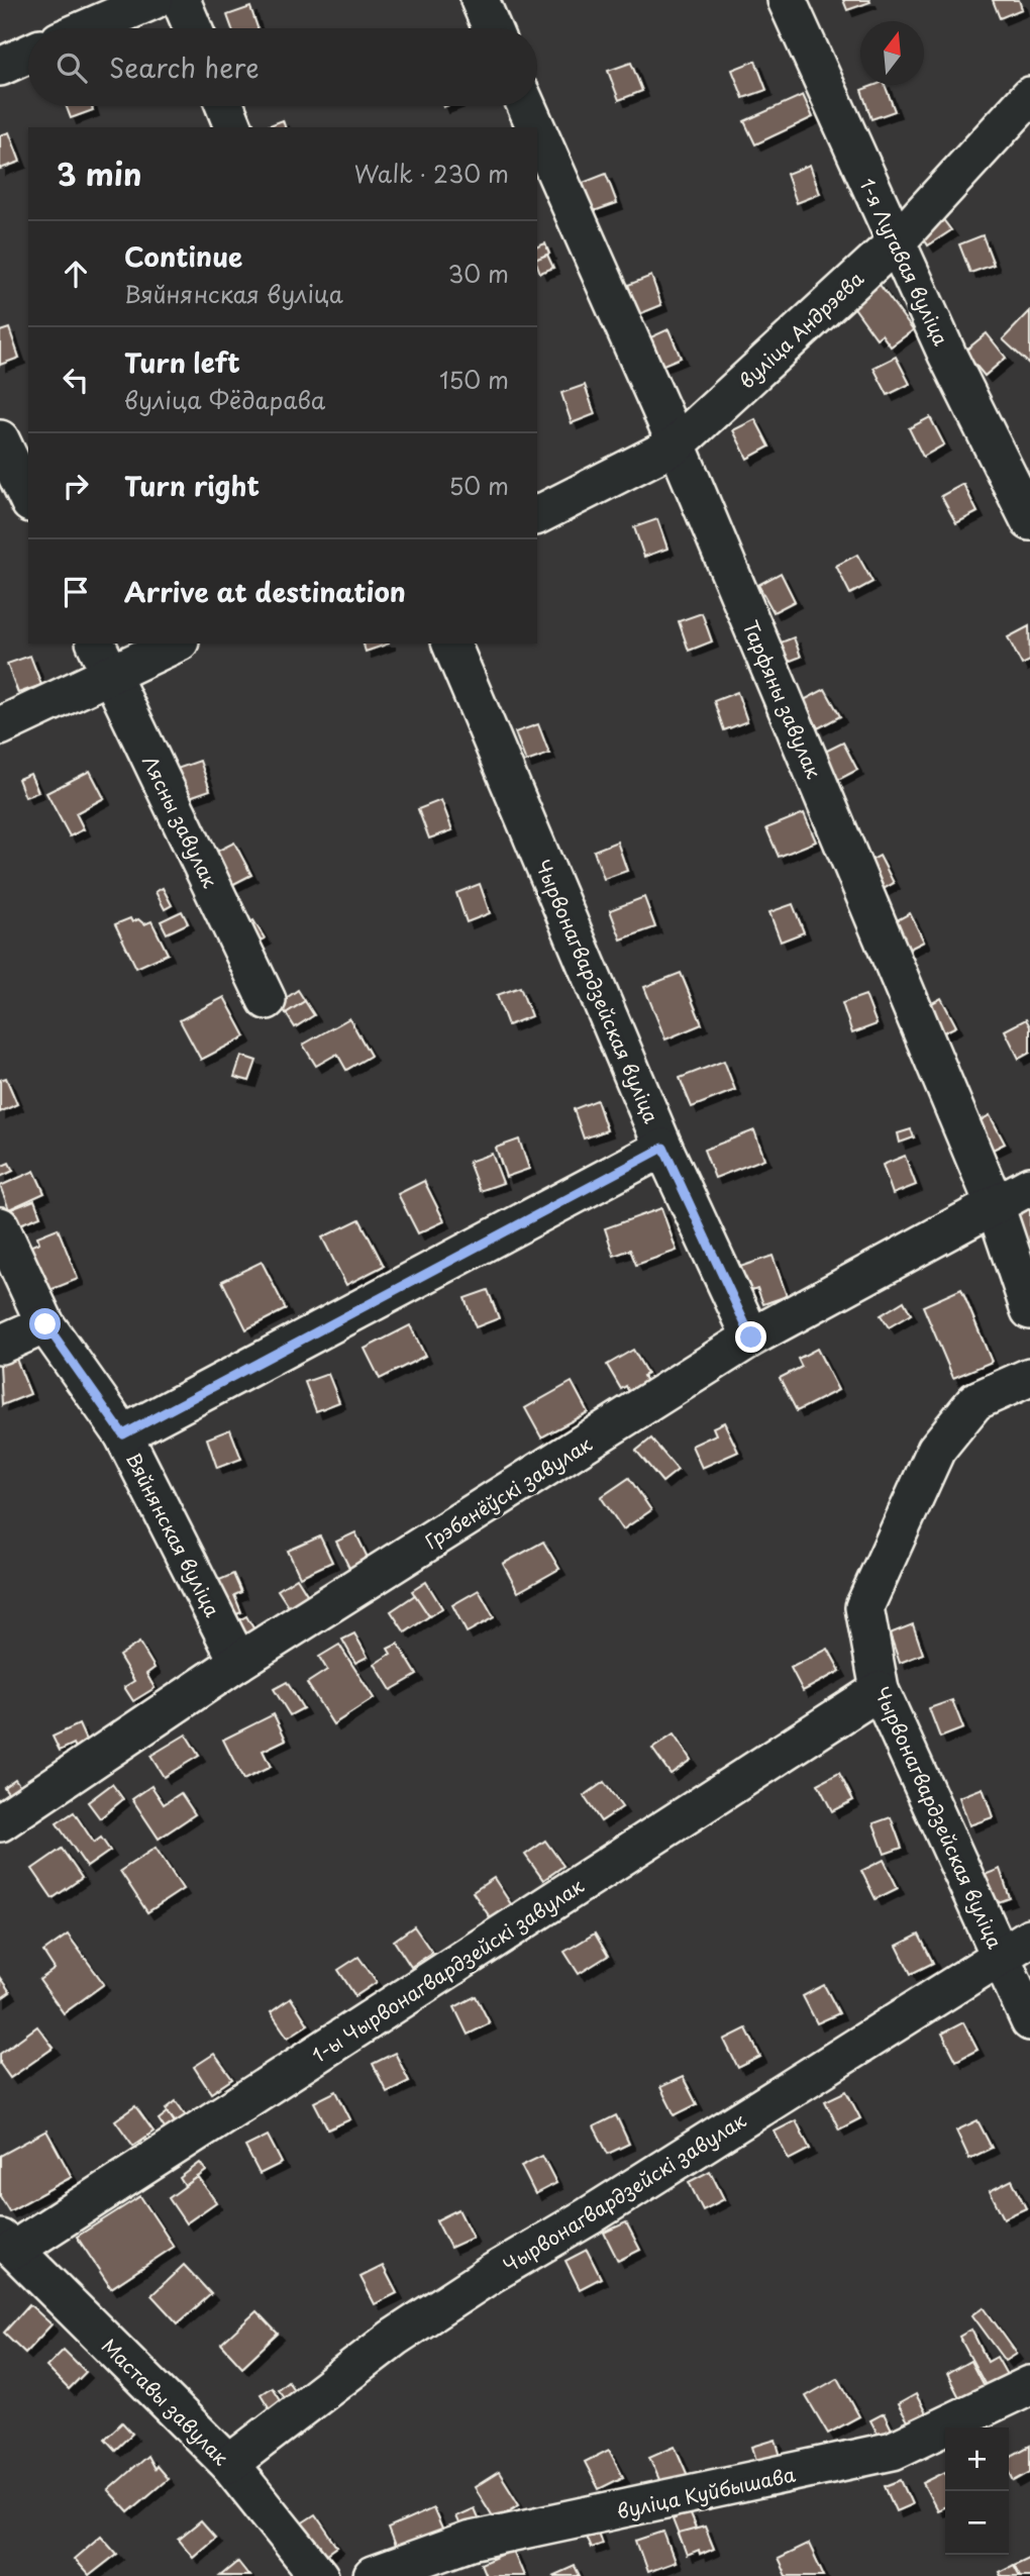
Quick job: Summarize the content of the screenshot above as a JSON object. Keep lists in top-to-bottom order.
{
  "streets": {
    "street": [
      "1-я Лугавая вуліца",
      "вуліца Андрэева",
      "Тарфяны завулак",
      "Лясны завулак",
      "Чырвонагвардзейская вуліца",
      "Грэбенёўскі завулак",
      "Вяйнянская вуліца",
      "1-ы Чырвонагвардзейскі завулак",
      "Чырвонагвардзейскі завулак",
      "Маставы завулак",
      "вуліца Куйбышава"
    ]
  },
  "crossings": [
    ["1-я Лугавая вуліца", "вуліца Андрэева"],
    ["вуліца Андрэева", "Тарфяны завулак"],
    ["Тарфяны завулак", "Грэбенёўскі завулак"],
    ["Чырвонагвардзейская вуліца", "Грэбенёўскі завулак"],
    ["Чырвонагвардзейская вуліца", "1-ы Чырвонагвардзейскі завулак"],
    ["Чырвонагвардзейская вуліца", "Чырвонагвардзейскі завулак"],
    ["Грэбенёўскі завулак", "Вяйнянская вуліца"],
    ["1-ы Чырвонагвардзейскі завулак", "Маставы завулак"],
    ["Чырвонагвардзейскі завулак", "Маставы завулак"]
  ],
  "north": "top",
  "page": {
    "search": "Search here",
    "heading": ["3 min", "Walk · 230 m"],
    "list": [
      ["Continue", "Вяйнянская вуліца", "30 m"],
      ["Turn left", "вуліца Фёдарава", "150 m"],
      ["Turn right", "50 m"],
      "Arrive at destination"
    ],
    "map_buttons": ["+", "−"]
  }
}
